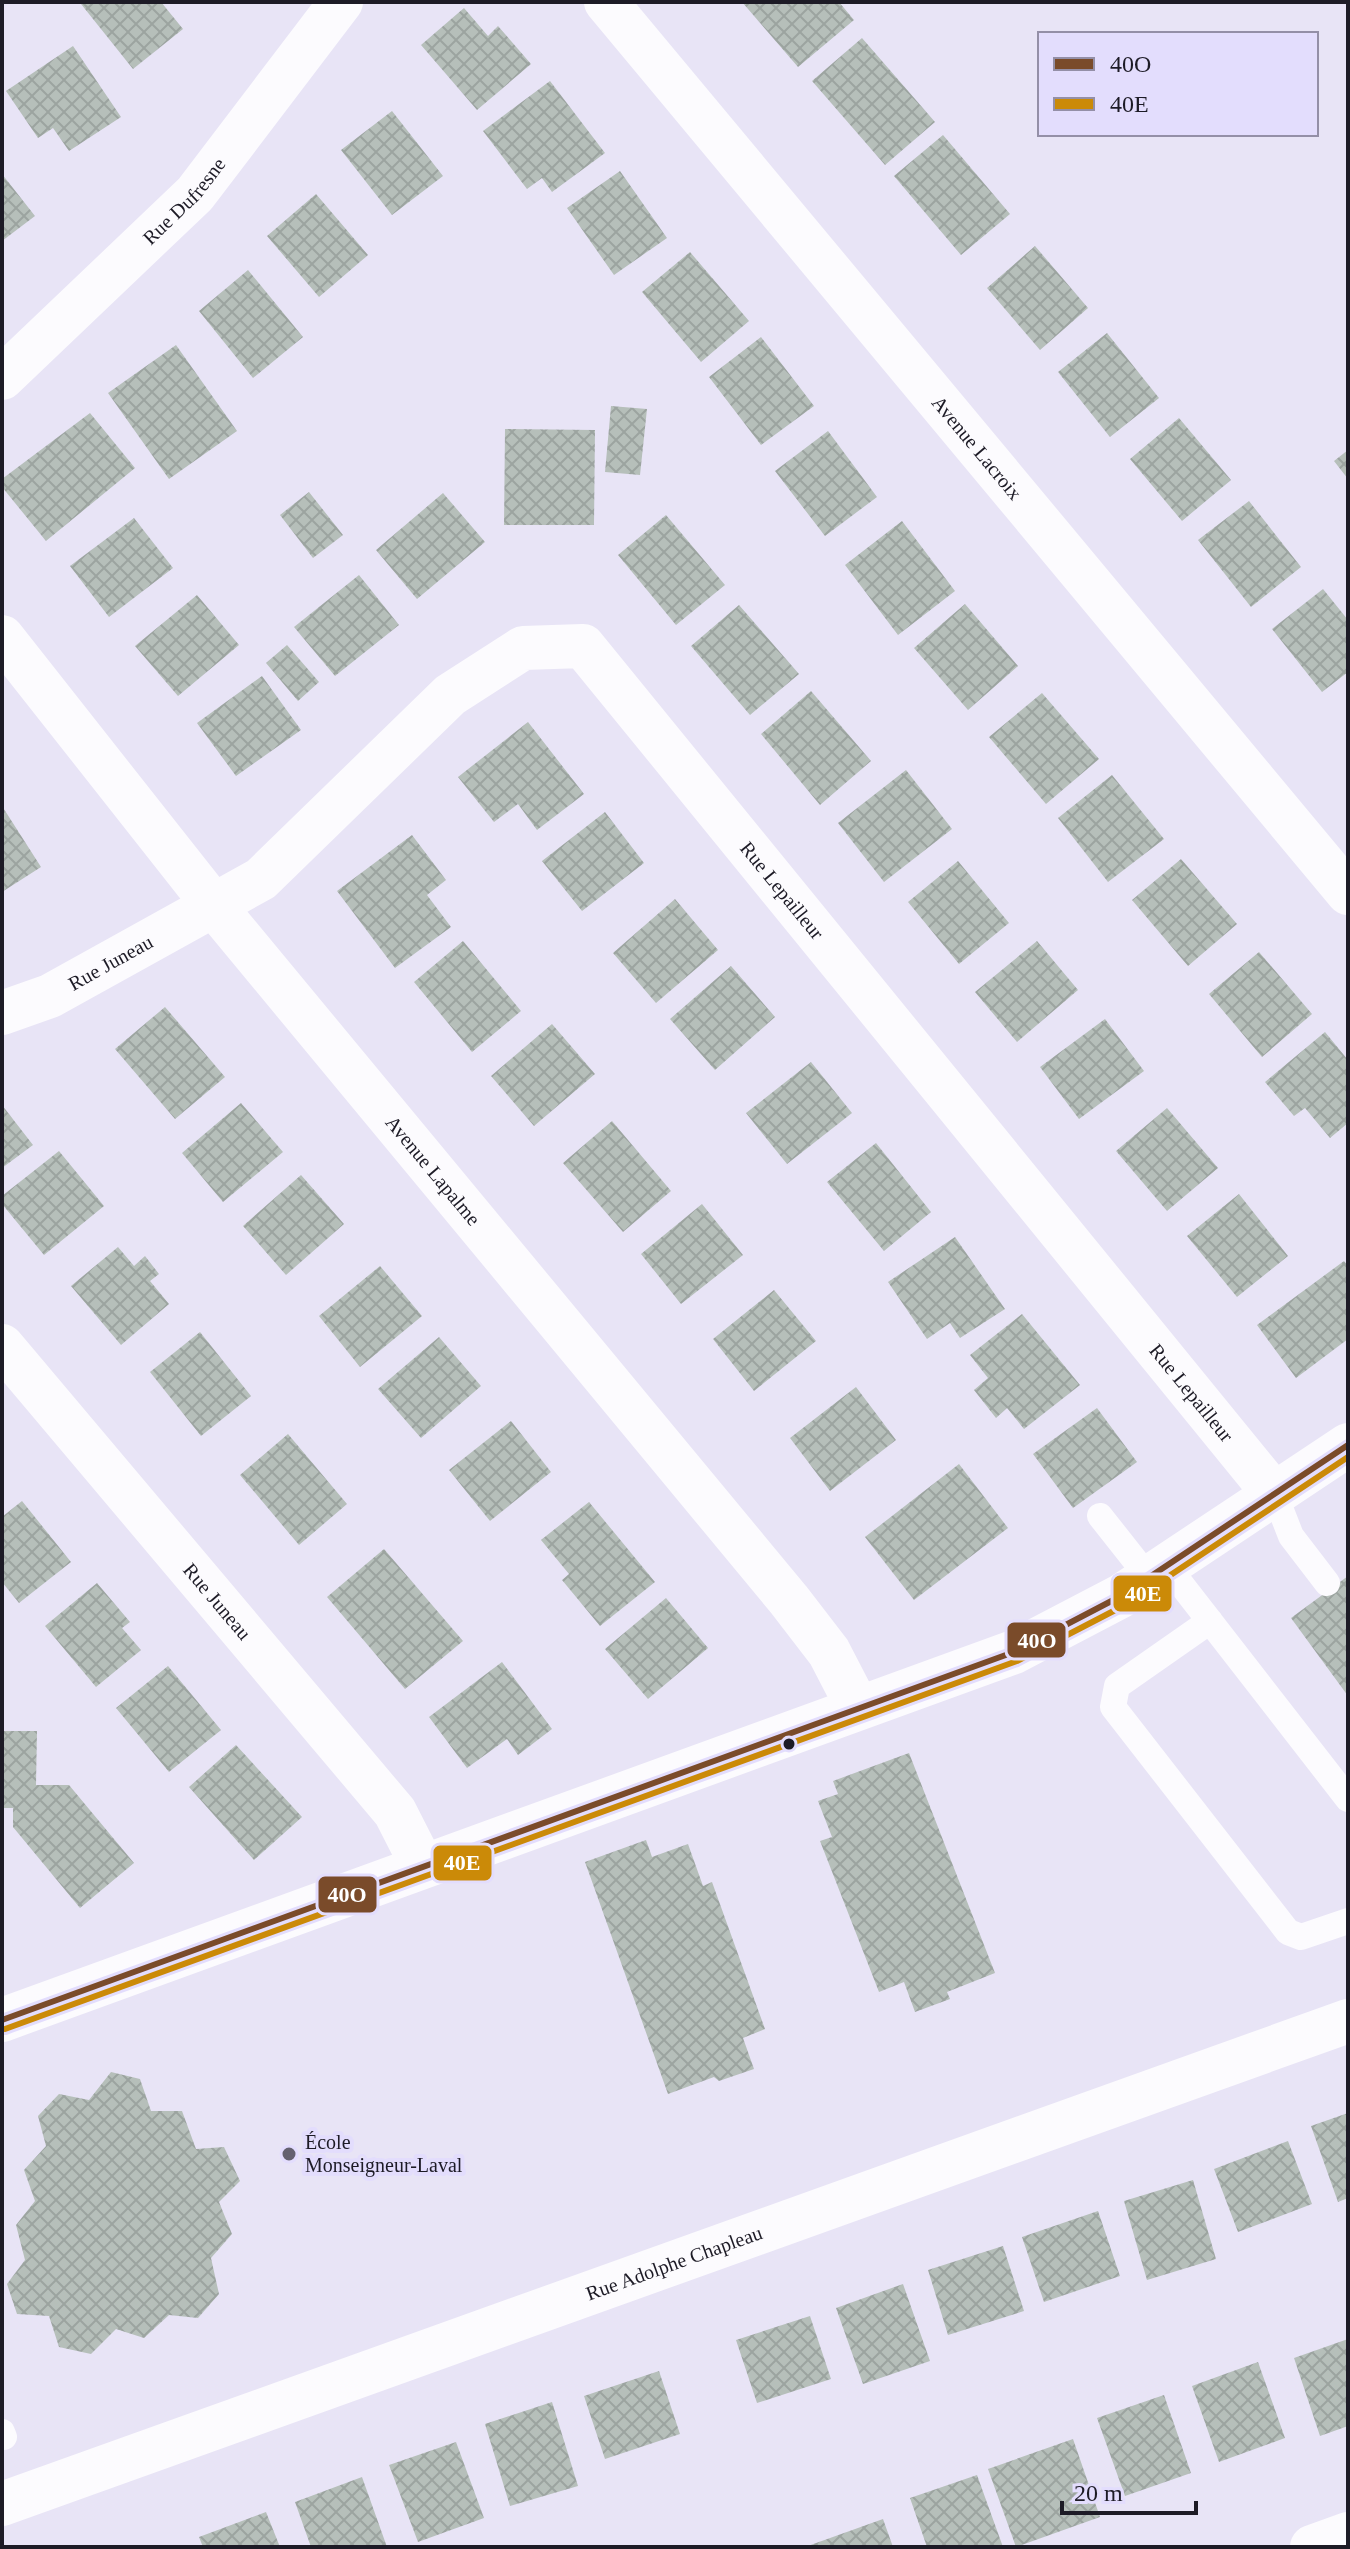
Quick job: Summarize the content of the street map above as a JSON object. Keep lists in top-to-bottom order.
{
  "streets": {
    "street": [
      "Rue Dufresne",
      "Avenue Lacroix",
      "Rue Lepailleur",
      "Rue Juneau",
      "Avenue Lapalme",
      "Rue Adolphe Chapleau"
    ]
  },
  "crossings": [
    ["Rue Lepailleur", "Rue Juneau"],
    ["Rue Lepailleur", "Avenue Lapalme"],
    ["Rue Juneau", "Avenue Lapalme"]
  ],
  "places": ["École Monseigneur-Laval"],
  "lines": ["transit line 40O", "transit line 40E"],
  "legend": ["40O", "40E"],
  "scale_bar": "20 m"
}
